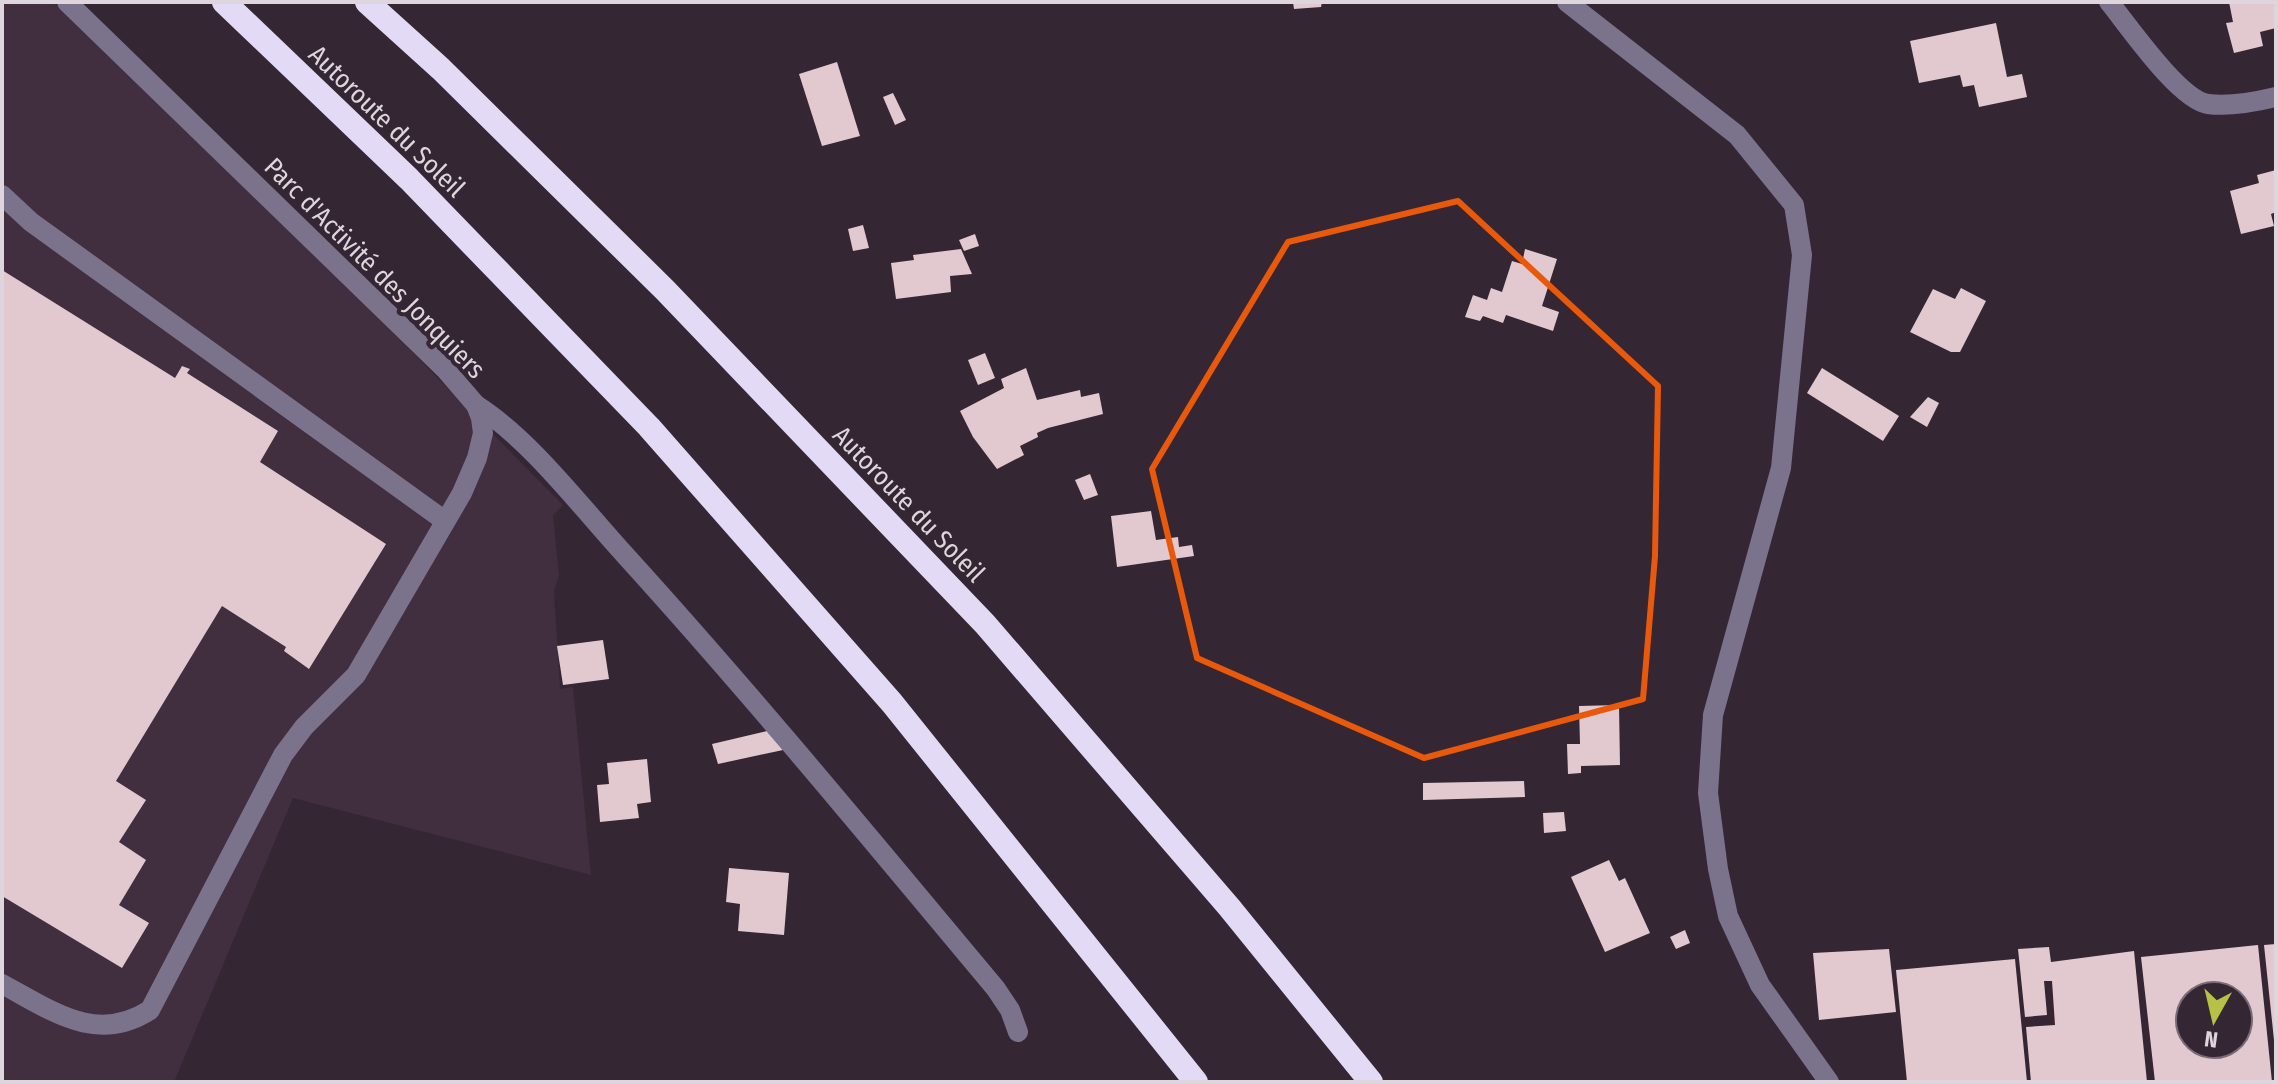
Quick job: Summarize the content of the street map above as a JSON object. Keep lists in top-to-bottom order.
{
  "streets": {
    "highway": ["Autoroute du Soleil"],
    "street": ["Parc d'Activité des Jonquiers"]
  },
  "north": "bottom"
}
